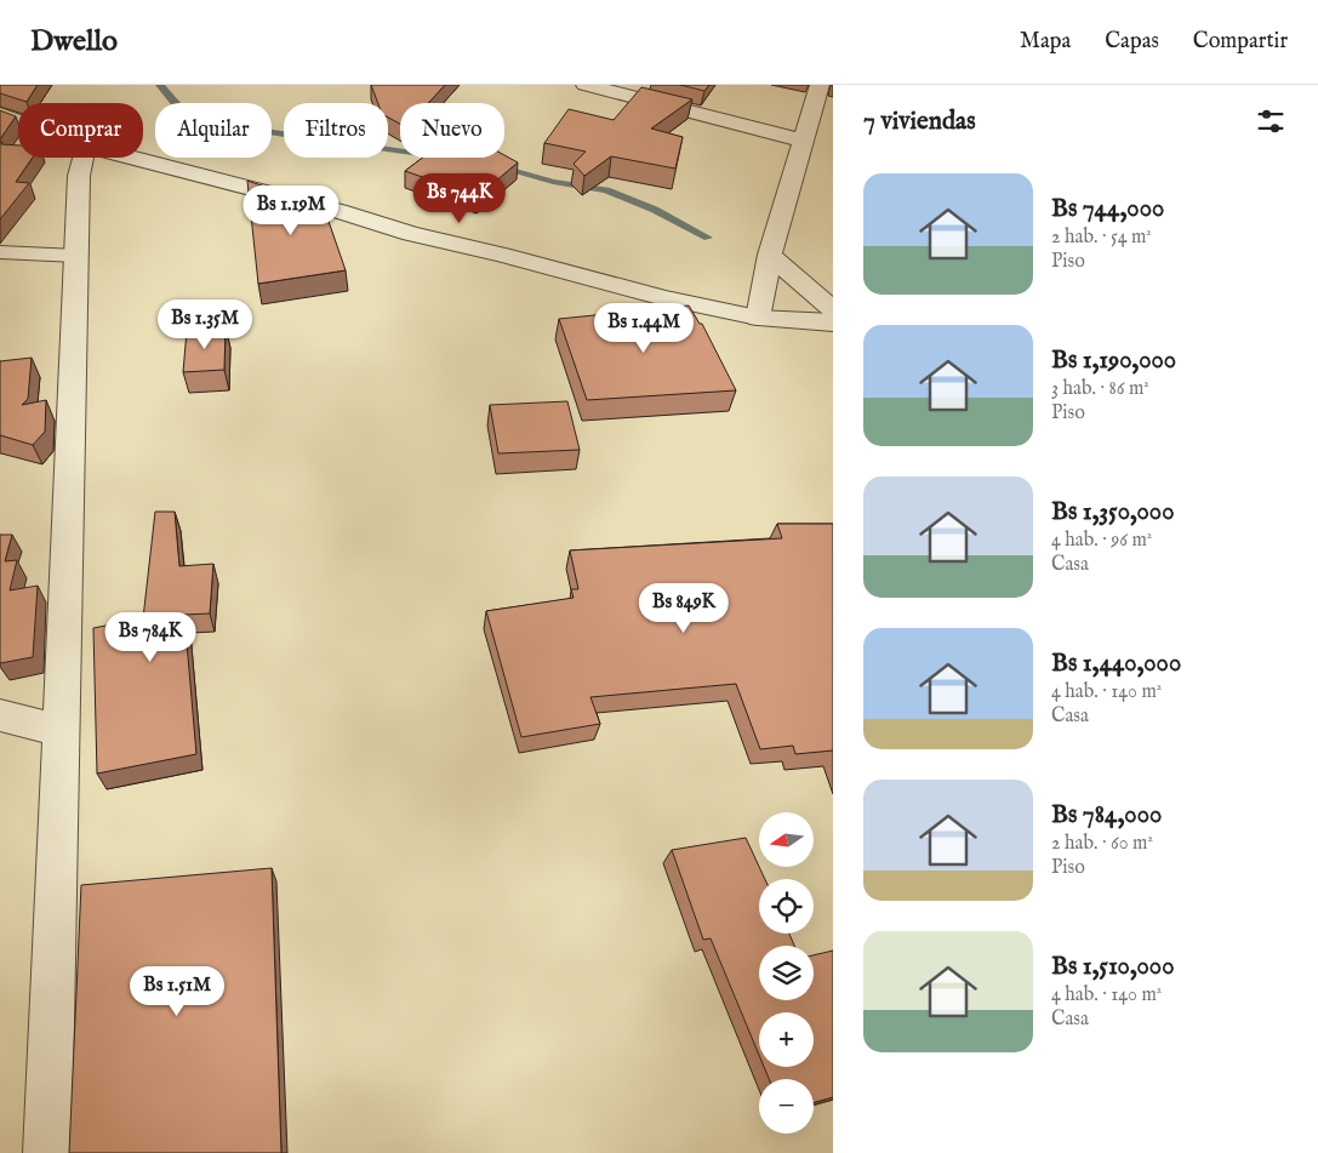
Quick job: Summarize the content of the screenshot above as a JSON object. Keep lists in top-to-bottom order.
{
  "north": "left",
  "page": {
    "header": "Dwello",
    "nav": ["Mapa", "Capas", "Compartir"],
    "heading": "7 viviendas",
    "chip": [
      "Comprar",
      "Alquilar",
      "Filtros",
      "Nuevo"
    ],
    "list": [
      {
        "name": "Bs 744,000",
        "note": "2 hab. · 54 m² · Piso"
      },
      {
        "name": "Bs 1,190,000",
        "note": "3 hab. · 86 m² · Piso"
      },
      {
        "name": "Bs 1,350,000",
        "note": "4 hab. · 96 m² · Casa"
      },
      {
        "name": "Bs 1,440,000",
        "note": "4 hab. · 140 m² · Casa"
      },
      {
        "name": "Bs 784,000",
        "note": "2 hab. · 60 m² · Piso"
      },
      {
        "name": "Bs 1,510,000",
        "note": "4 hab. · 140 m² · Casa"
      }
    ],
    "price": [
      "Bs 744K",
      "Bs 1.19M",
      "Bs 1.35M",
      "Bs 1.44M",
      "Bs 849K",
      "Bs 784K",
      "Bs 1.51M"
    ],
    "map_buttons": ["+", "−"]
  }
}
